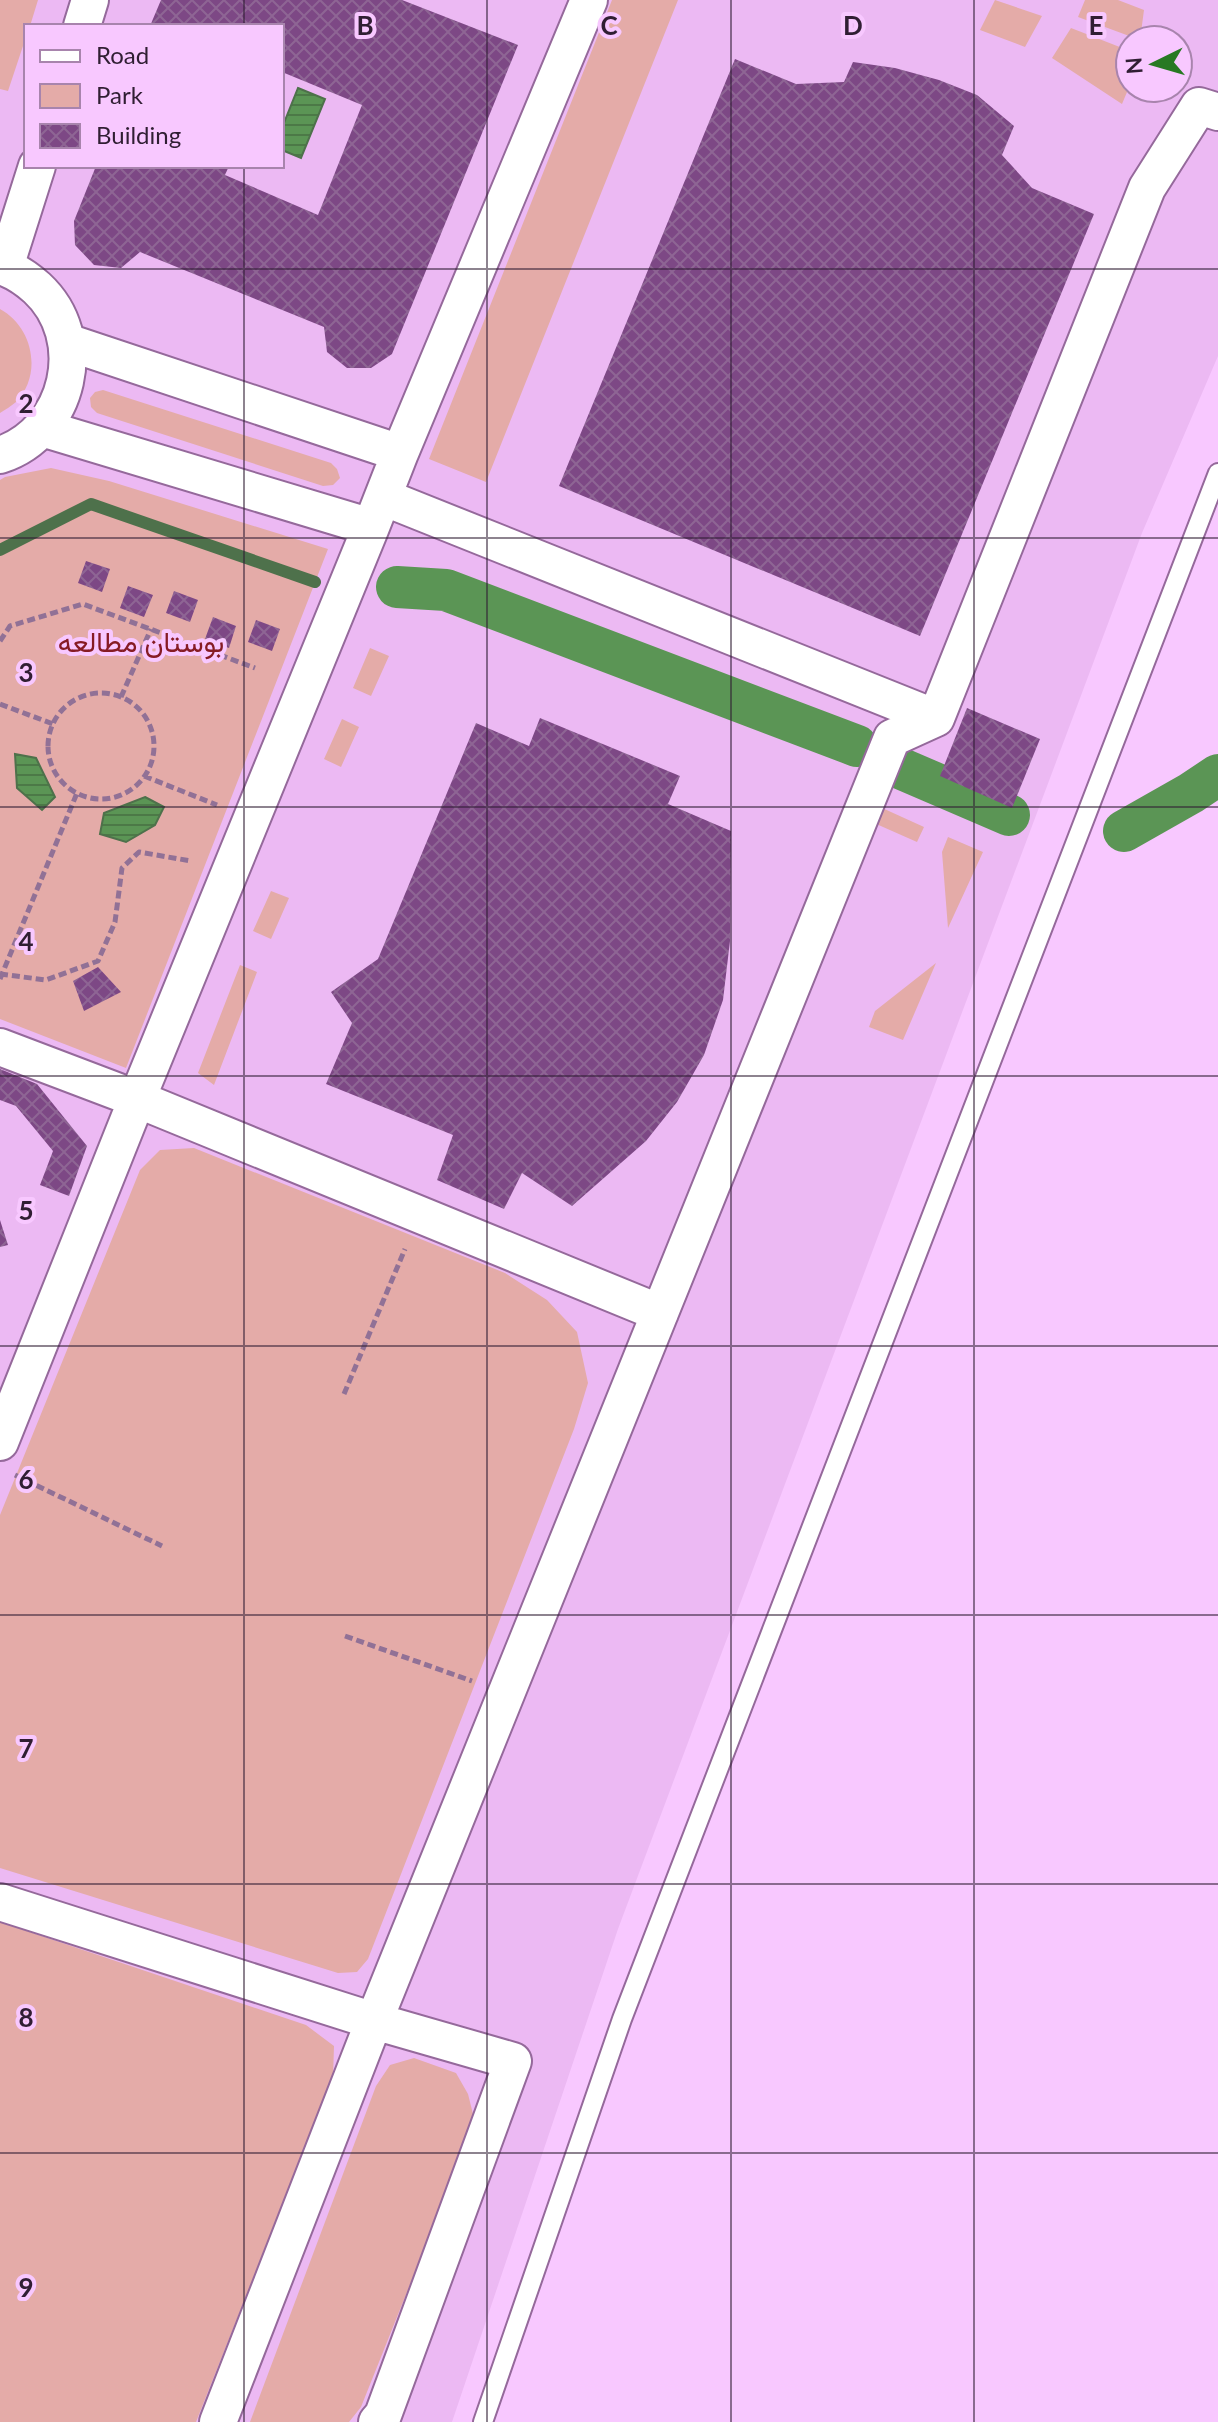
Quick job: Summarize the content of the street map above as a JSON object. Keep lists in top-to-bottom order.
{
  "parks": ["بوستان مطالعه"],
  "legend": ["Road", "Park", "Building"],
  "north": "left",
  "grid": {
    "columns": [
      "B",
      "C",
      "D",
      "E"
    ],
    "rows": [
      "2",
      "3",
      "4",
      "5",
      "6",
      "7",
      "8",
      "9"
    ]
  }
}
